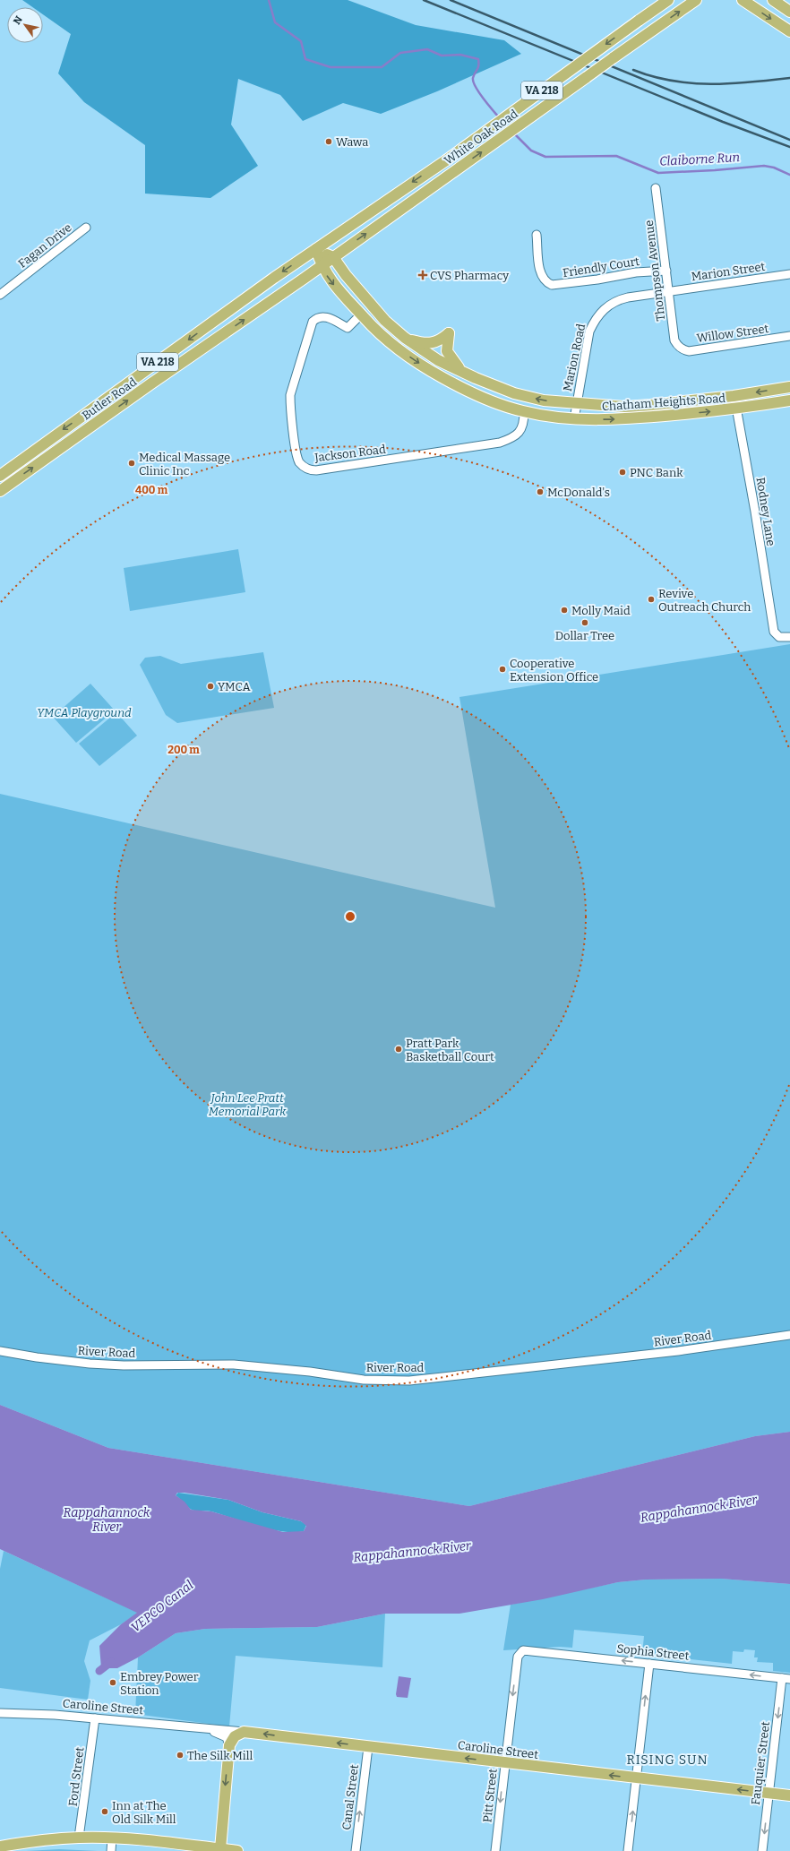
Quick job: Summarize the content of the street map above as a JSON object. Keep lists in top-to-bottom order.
{
  "streets": {
    "main road": [
      "VA 218",
      "White Oak Road",
      "Butler Road",
      "Chatham Heights Road",
      "Caroline Street"
    ],
    "street": [
      "Fagan Drive",
      "Friendly Court",
      "Thompson Avenue",
      "Marion Street",
      "Willow Street",
      "Marion Road",
      "Jackson Road",
      "Rodney Lane",
      "River Road",
      "Sophia Street",
      "Fauquier Street",
      "Ford Street",
      "Pitt Street",
      "Canal Street"
    ]
  },
  "crossings": [
    ["VA 218", "White Oak Road"],
    ["VA 218", "Butler Road"],
    ["VA 218", "Chatham Heights Road"],
    ["White Oak Road", "Butler Road"],
    ["White Oak Road", "Chatham Heights Road"],
    ["Friendly Court", "Thompson Avenue"],
    ["Thompson Avenue", "Marion Street"],
    ["Thompson Avenue", "Willow Street"],
    ["Thompson Avenue", "Marion Road"],
    ["Marion Street", "Marion Road"],
    ["Marion Road", "Chatham Heights Road"],
    ["Butler Road", "Chatham Heights Road"],
    ["Chatham Heights Road", "Jackson Road"],
    ["Chatham Heights Road", "Rodney Lane"],
    ["Sophia Street", "Fauquier Street"],
    ["Sophia Street", "Pitt Street"],
    ["Caroline Street", "Fauquier Street"],
    ["Caroline Street", "Ford Street"],
    ["Caroline Street", "Pitt Street"],
    ["Caroline Street", "Canal Street"]
  ],
  "one_way": [
    "Sophia Street",
    "Caroline Street",
    "Fauquier Street",
    "Pitt Street",
    "Canal Street"
  ],
  "districts": ["RISING SUN"],
  "water": ["Claiborne Run", "Rappahannock River", "VEPCO Canal"],
  "parks": ["YMCA Playground", "John Lee Pratt Memorial Park"],
  "places": {
    "other": [
      "Wawa",
      "Medical Massage Clinic Inc",
      "PNC Bank",
      "McDonald's",
      "Revive Outreach Church",
      "Molly Maid",
      "Dollar Tree",
      "Cooperative Extension Office",
      "YMCA",
      "Pratt Park Basketball Court",
      "Embrey Power Station",
      "The Silk Mill",
      "Inn at The Old Silk Mill"
    ],
    "health": ["CVS Pharmacy"]
  },
  "north": "top left",
  "rings": ["400 m", "200 m"]
}
